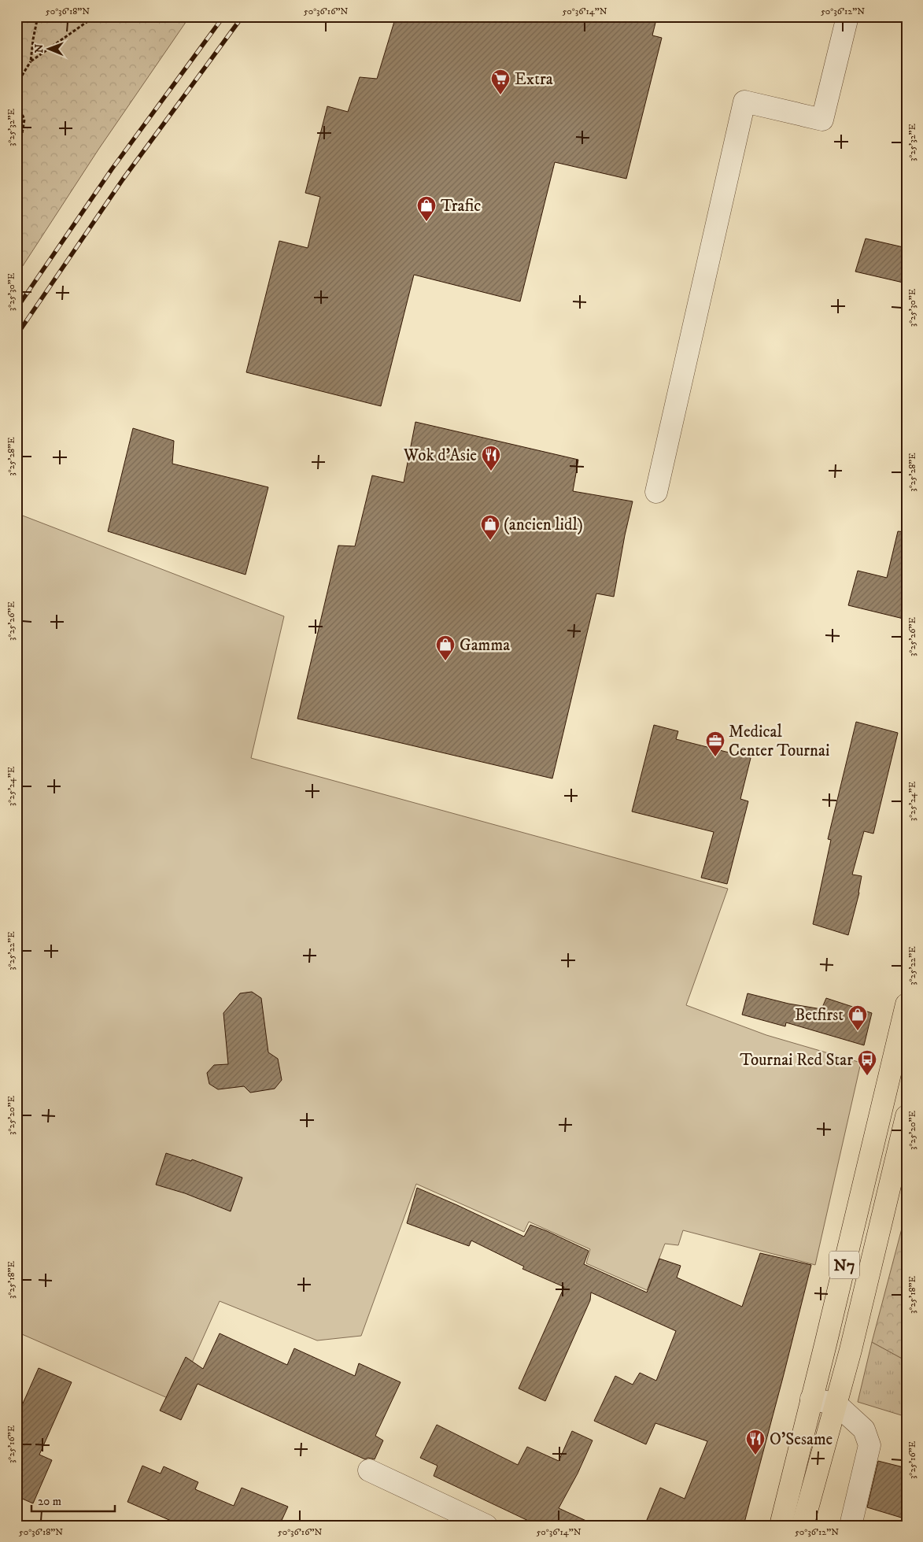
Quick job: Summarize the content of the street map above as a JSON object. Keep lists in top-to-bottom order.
{
  "streets": {
    "main road": ["N7"]
  },
  "places": {
    "supermarket": ["Extra"],
    "shop": [
      "Trafic",
      "(ancien lidl)",
      "Gamma",
      "Betfirst"
    ],
    "restaurant": ["Wok d'Asie", "O'Sesame"],
    "office": ["Medical Center Tournai"],
    "bus stop": ["Tournai Red Star"]
  },
  "scale_bar": "20 m",
  "north": "left",
  "coordinates": [
    "50°36'18\"N",
    "50°36'16\"N",
    "50°36'14\"N",
    "50°36'12\"N",
    "3°25'32\"E",
    "3°25'30\"E",
    "3°25'28\"E",
    "3°25'26\"E",
    "3°25'24\"E",
    "3°25'22\"E",
    "3°25'20\"E",
    "3°25'18\"E",
    "3°25'16\"E"
  ]
}
